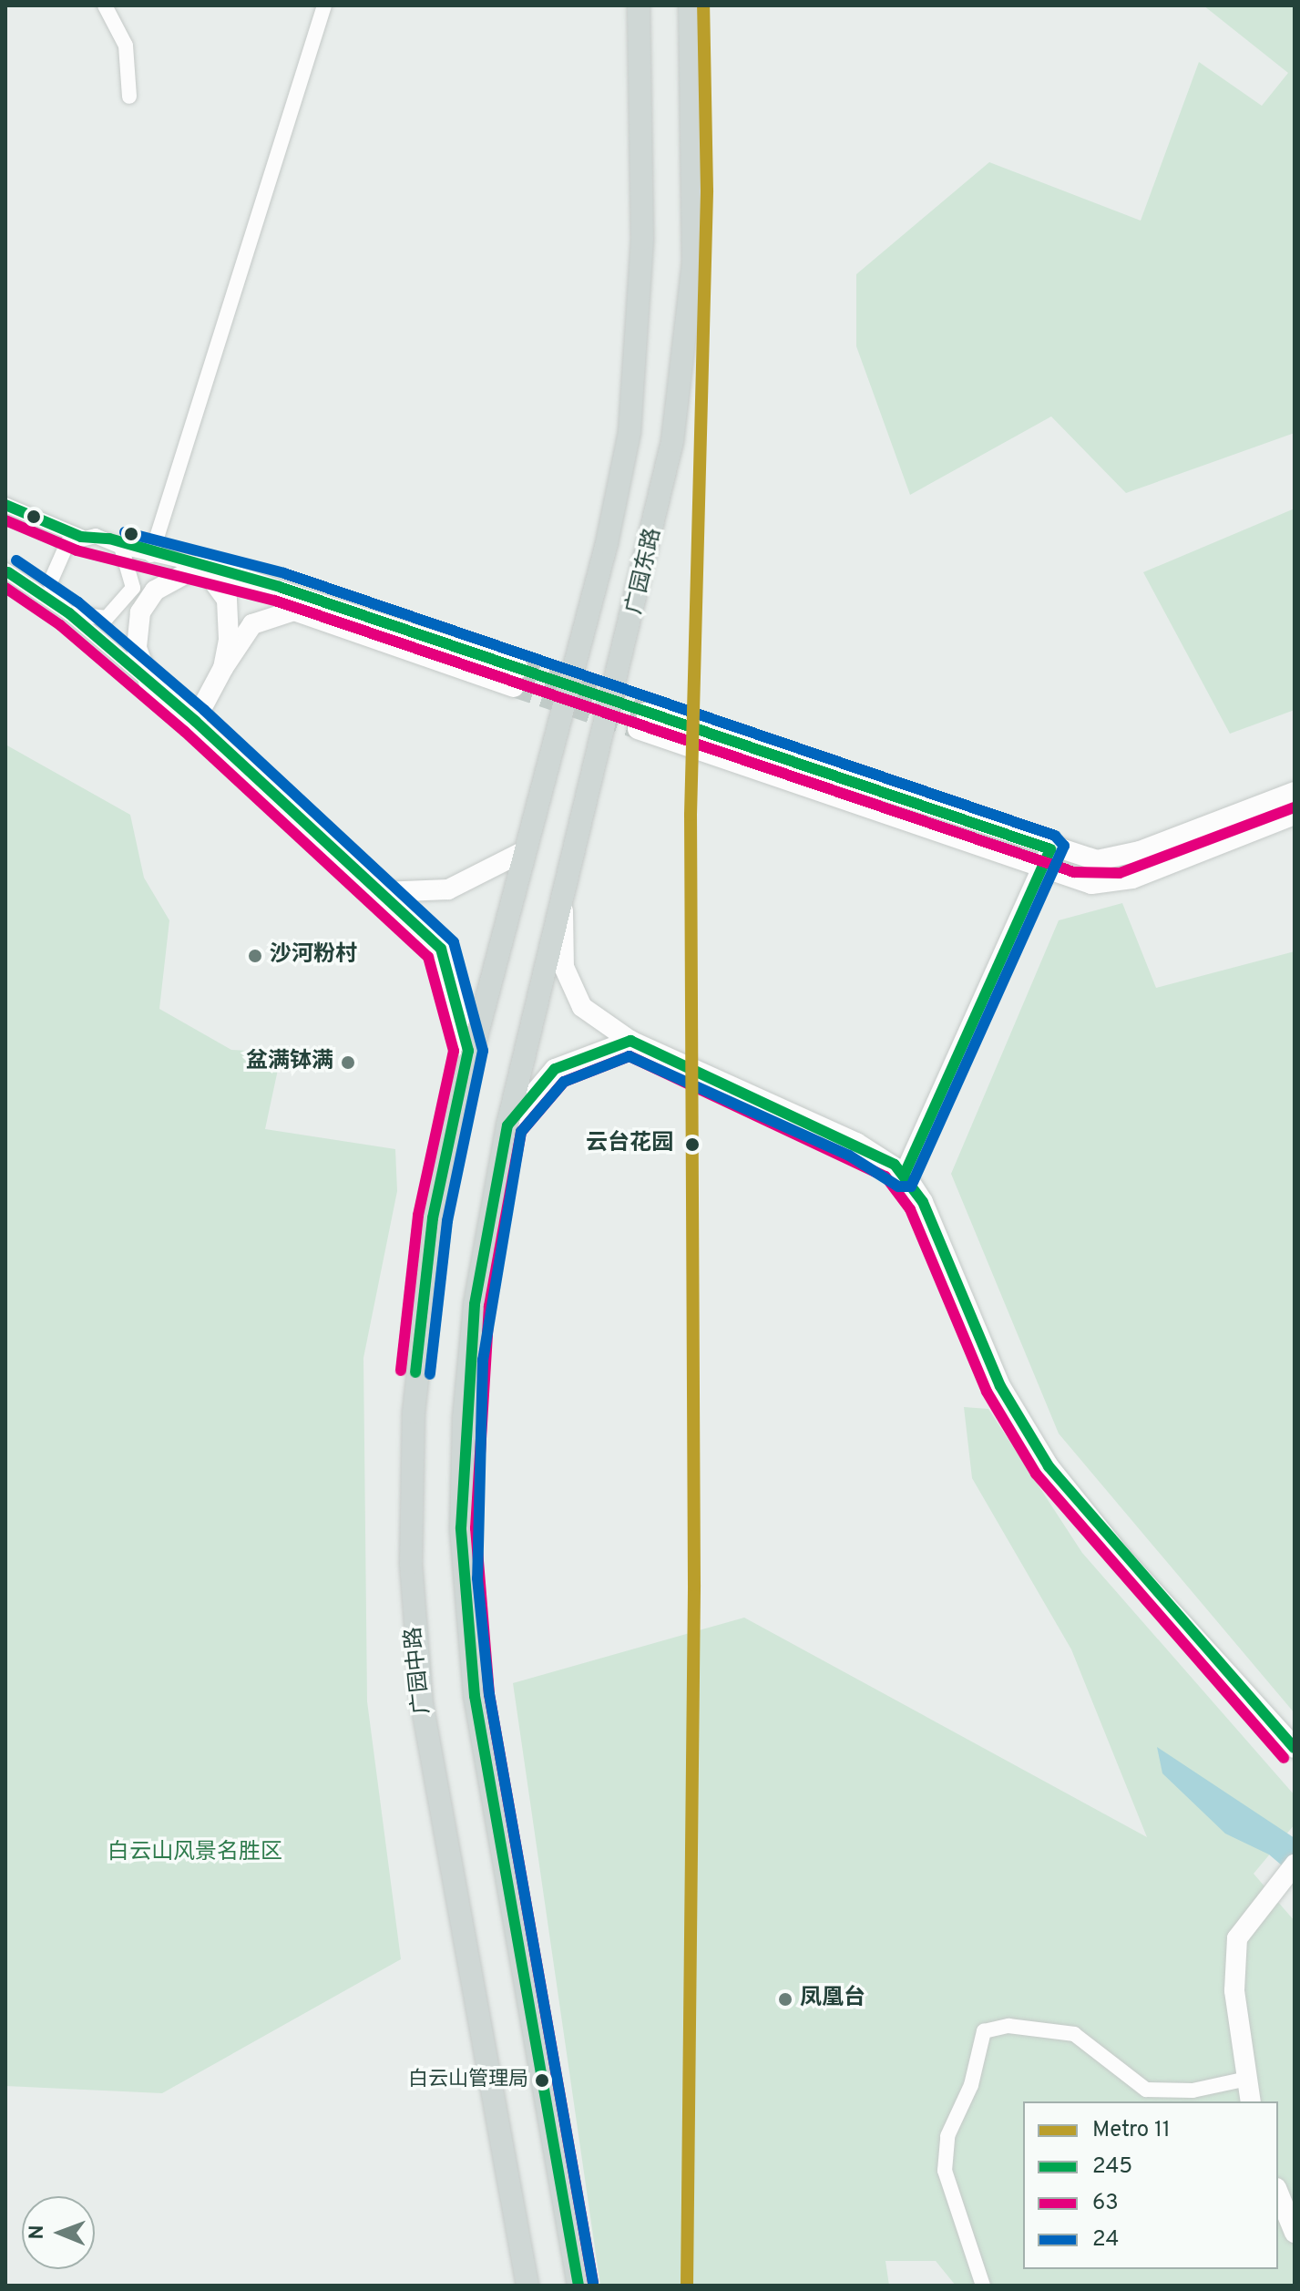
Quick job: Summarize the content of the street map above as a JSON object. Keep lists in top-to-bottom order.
{
  "streets": {
    "main road": ["广园东路", "广园中路"]
  },
  "crossings": [
    ["广园东路", "广园中路"]
  ],
  "parks": ["白云山风景名胜区"],
  "places": [
    "沙河粉村",
    "盆满钵满",
    "云台花园",
    "凤凰台",
    "白云山管理局"
  ],
  "lines": [
    "metro line 11",
    "transit line 245",
    "transit line 63",
    "transit line 24"
  ],
  "legend": [
    "Metro 11",
    "245",
    "63",
    "24"
  ],
  "north": "left"
}
